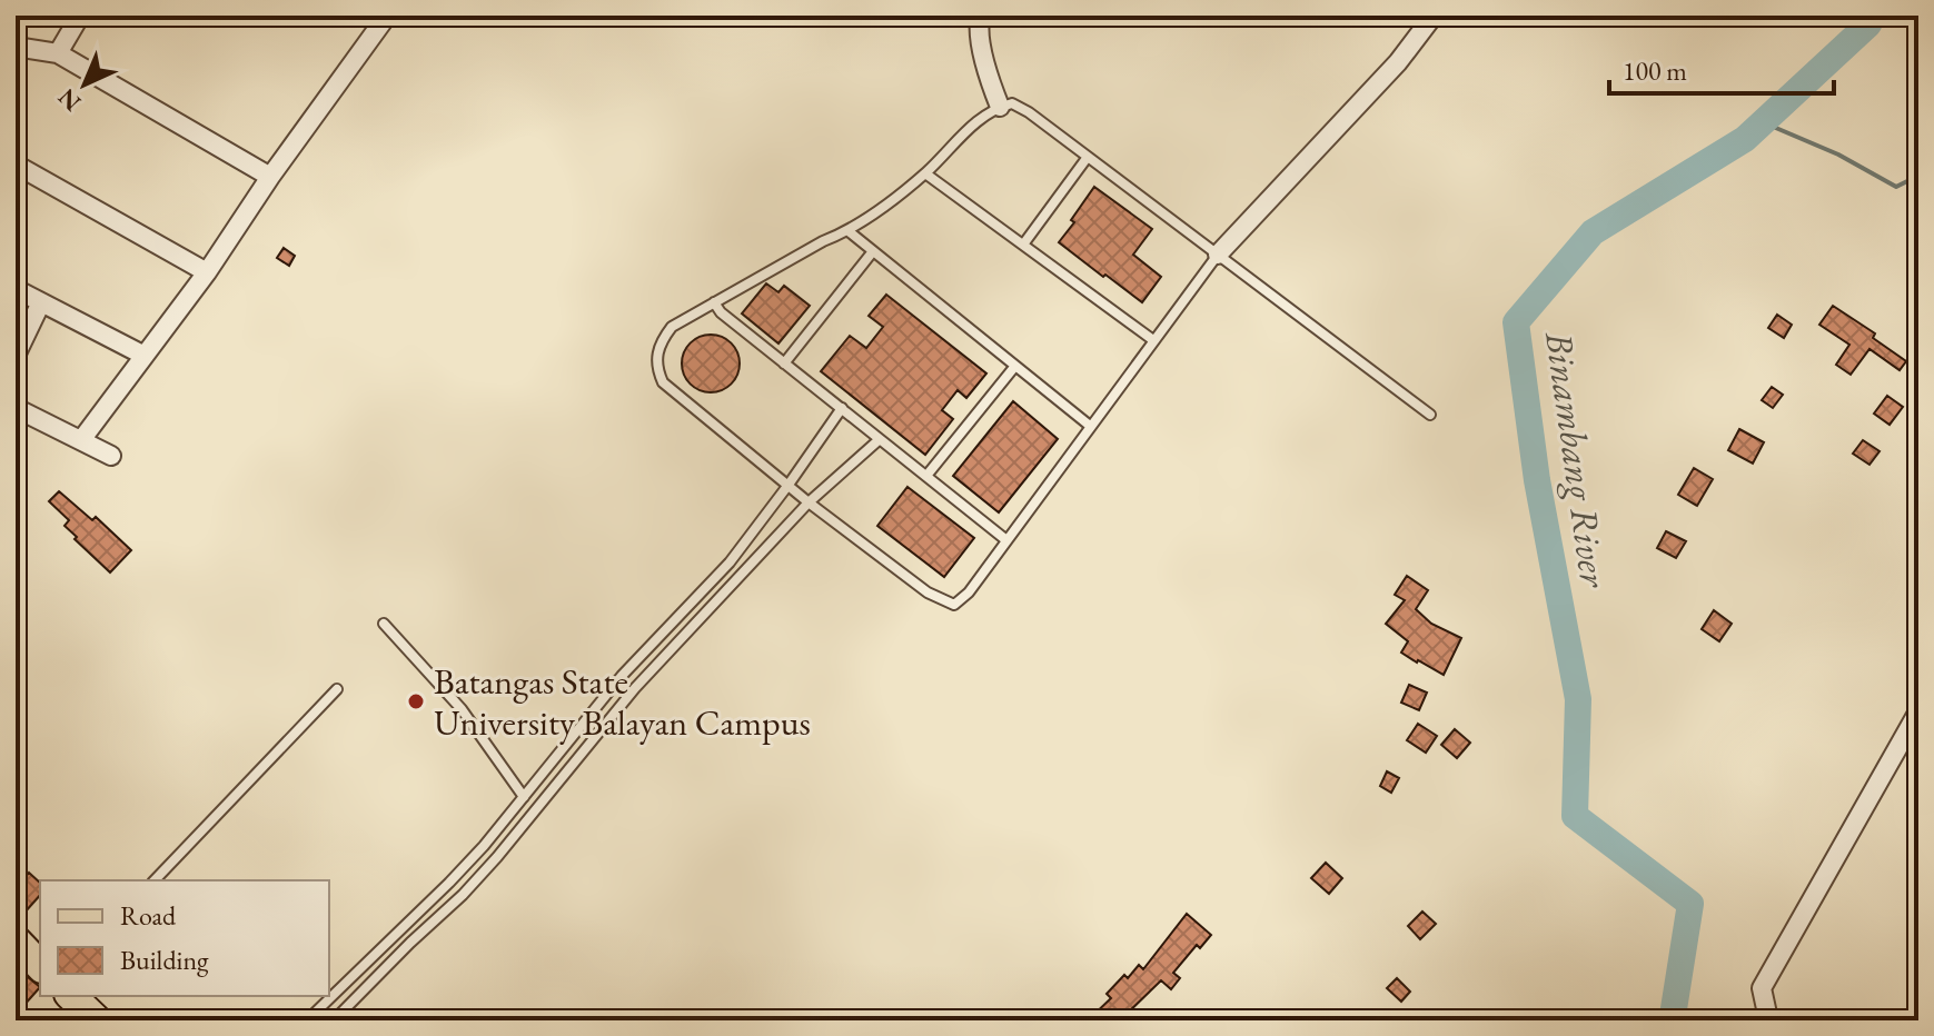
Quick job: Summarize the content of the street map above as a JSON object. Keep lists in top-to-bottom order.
{
  "water": ["Binambang River"],
  "places": ["Batangas State University Balayan Campus"],
  "legend": ["Road", "Building"],
  "scale_bar": "100 m",
  "north": "bottom left"
}
